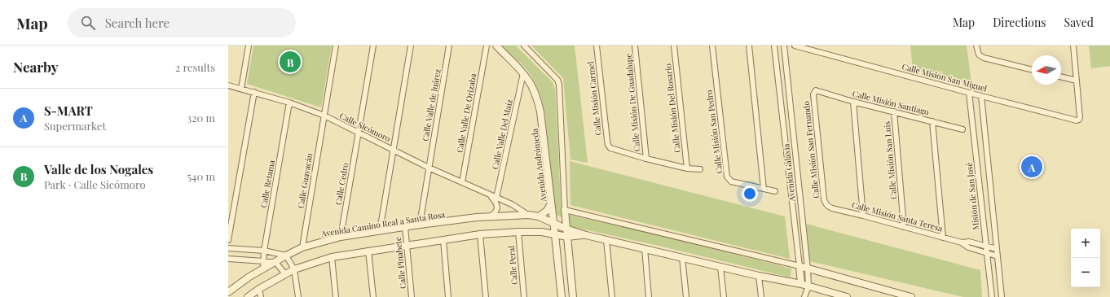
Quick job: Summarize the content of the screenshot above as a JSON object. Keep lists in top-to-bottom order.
{
  "streets": {
    "street": [
      "Calle Misión San Miguel",
      "Calle Misión Carmel",
      "Calle Misión De Guadalupe",
      "Calle Misión Santiago",
      "Calle Valle de Juárez",
      "Calle Misión Del Rosario",
      "Calle Valle De Orizaba",
      "Calle Sicómoro",
      "Calle Misión San Pedro",
      "Calle Valle Del Maíz",
      "Calle Misión San Fernando",
      "Calle Misión San Luis",
      "Avenida Andrómeda",
      "Avenida Galaxia",
      "Calle Guayacán",
      "Calle Retama",
      "Calle Cedro",
      "Misión de San José",
      "Calle Misión Santa Teresa",
      "Avenida Camino Real a Santa Rosa",
      "Calle Pinabete",
      "Calle Peral"
    ]
  },
  "crossings": [
    ["Calle Misión San Miguel", "Misión de San José"],
    ["Calle Misión Carmel", "Calle Misión De Guadalupe"],
    ["Calle Misión Santiago", "Calle Misión San Fernando"],
    ["Calle Misión Santiago", "Calle Misión San Luis"],
    ["Calle Valle de Juárez", "Calle Sicómoro"],
    ["Calle Valle de Juárez", "Avenida Camino Real a Santa Rosa"],
    ["Calle Valle De Orizaba", "Calle Sicómoro"],
    ["Calle Sicómoro", "Calle Valle Del Maíz"],
    ["Calle Sicómoro", "Calle Guayacán"],
    ["Calle Sicómoro", "Calle Retama"],
    ["Calle Sicómoro", "Calle Cedro"],
    ["Calle Sicómoro", "Avenida Camino Real a Santa Rosa"],
    ["Calle Valle Del Maíz", "Avenida Andrómeda"],
    ["Calle Misión San Fernando", "Calle Misión Santa Teresa"],
    ["Calle Misión San Luis", "Calle Misión Santa Teresa"],
    ["Avenida Andrómeda", "Avenida Camino Real a Santa Rosa"],
    ["Calle Guayacán", "Avenida Camino Real a Santa Rosa"],
    ["Calle Retama", "Avenida Camino Real a Santa Rosa"],
    ["Calle Cedro", "Avenida Camino Real a Santa Rosa"],
    ["Misión de San José", "Calle Misión Santa Teresa"],
    ["Avenida Camino Real a Santa Rosa", "Calle Pinabete"]
  ],
  "north": "left",
  "page": {
    "header": "Map",
    "search": "Search here",
    "nav": ["Map", "Directions", "Saved"],
    "heading": ["Nearby", "2 results"],
    "pins": ["B", "A"],
    "list": [
      {
        "mark": "A",
        "name": "S-MART",
        "note": "Supermarket",
        "value": "320 m"
      },
      {
        "mark": "B",
        "name": "Valle de los Nogales",
        "note": "Park · Calle Sicómoro",
        "value": "540 m"
      }
    ],
    "map_buttons": ["+", "−"]
  }
}
